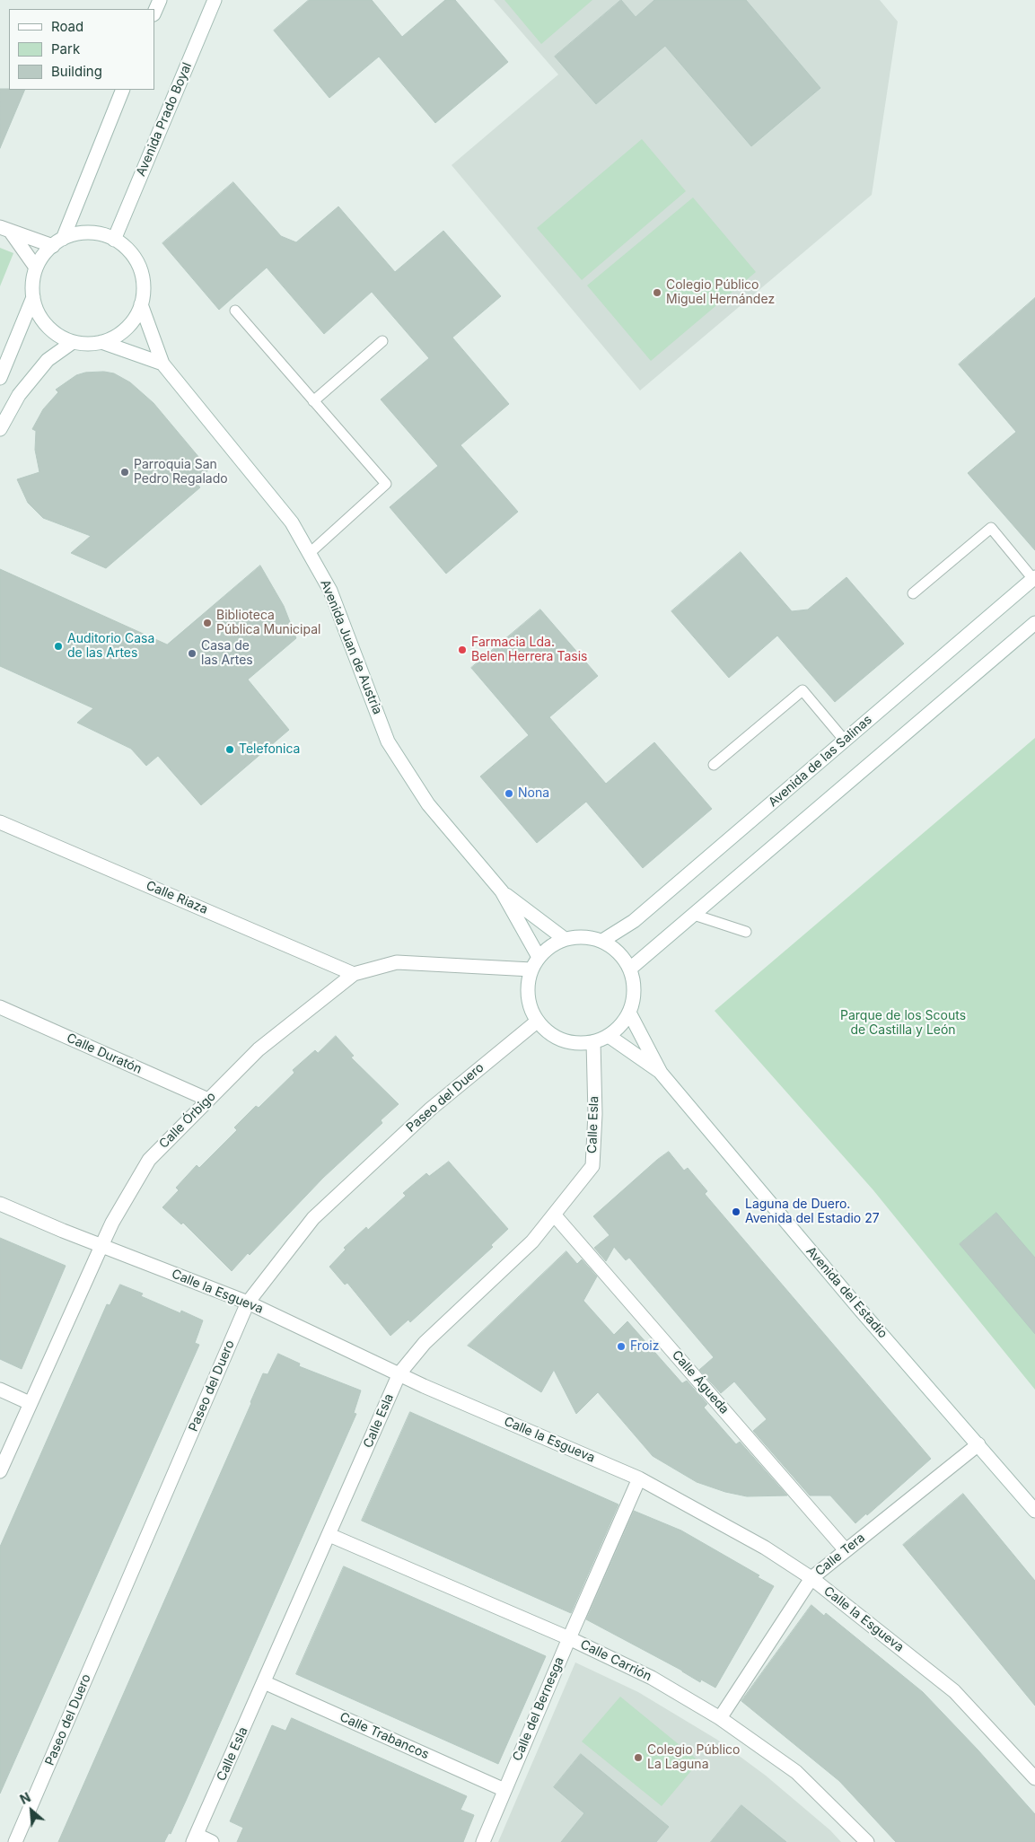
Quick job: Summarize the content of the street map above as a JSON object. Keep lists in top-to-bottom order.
{
  "streets": {
    "street": [
      "Avenida Prado Boyal",
      "Avenida Juan de Austria",
      "Avenida de las Salinas",
      "Calle Riaza",
      "Calle Duratón",
      "Paseo del Duero",
      "Calle Órbigo",
      "Calle Esla",
      "Calle la Esgueva",
      "Avenida del Estadio",
      "Calle Águeda",
      "Calle Tera",
      "Calle Carrión",
      "Calle del Bernesga",
      "Calle Trabancos"
    ]
  },
  "crossings": [
    ["Avenida Prado Boyal", "Avenida Juan de Austria"],
    ["Avenida Juan de Austria", "Avenida de las Salinas"],
    ["Avenida Juan de Austria", "Paseo del Duero"],
    ["Avenida Juan de Austria", "Calle Órbigo"],
    ["Avenida Juan de Austria", "Calle Esla"],
    ["Avenida Juan de Austria", "Avenida del Estadio"],
    ["Avenida de las Salinas", "Paseo del Duero"],
    ["Avenida de las Salinas", "Calle Órbigo"],
    ["Avenida de las Salinas", "Calle Esla"],
    ["Avenida de las Salinas", "Avenida del Estadio"],
    ["Calle Riaza", "Calle Órbigo"],
    ["Calle Duratón", "Calle Órbigo"],
    ["Paseo del Duero", "Calle Órbigo"],
    ["Paseo del Duero", "Calle Esla"],
    ["Paseo del Duero", "Calle la Esgueva"],
    ["Paseo del Duero", "Avenida del Estadio"],
    ["Calle Órbigo", "Calle Esla"],
    ["Calle Órbigo", "Calle la Esgueva"],
    ["Calle Órbigo", "Avenida del Estadio"],
    ["Calle Esla", "Calle la Esgueva"],
    ["Calle Esla", "Avenida del Estadio"],
    ["Calle Esla", "Calle Águeda"],
    ["Calle Esla", "Calle Carrión"],
    ["Calle Esla", "Calle Trabancos"],
    ["Calle la Esgueva", "Calle Tera"],
    ["Calle la Esgueva", "Calle del Bernesga"],
    ["Avenida del Estadio", "Calle Tera"],
    ["Calle Águeda", "Calle Tera"],
    ["Calle Tera", "Calle Carrión"],
    ["Calle Carrión", "Calle del Bernesga"],
    ["Calle del Bernesga", "Calle Trabancos"]
  ],
  "parks": ["Parque de los Scouts de Castilla y León"],
  "places": [
    "Colegio Público Miguel Hernández",
    "Parroquia San Pedro Regalado",
    "Biblioteca Pública Municipal",
    "Auditorio Casa de las Artes",
    "Farmacia Lda. Belen Herrera Tasis",
    "Casa de las Artes",
    "Telefonica",
    "Nona",
    "Laguna de Duero. Avenida del Estadio 27",
    "Froiz",
    "Colegio Público La Laguna"
  ],
  "legend": ["Road", "Park", "Building"],
  "north": "top left"
}
